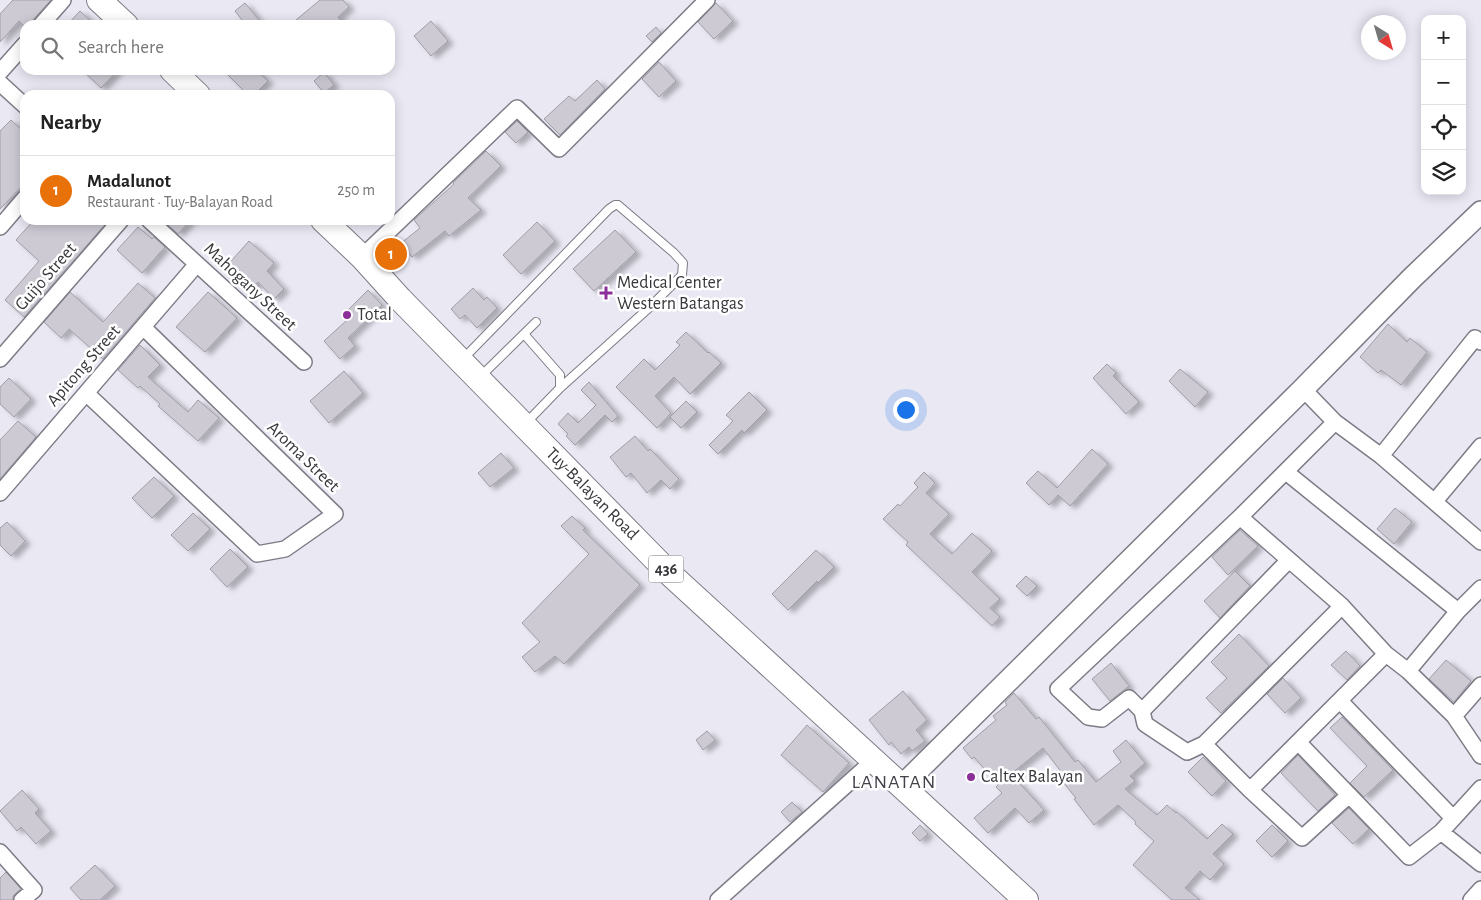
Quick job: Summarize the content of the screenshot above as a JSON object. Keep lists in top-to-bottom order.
{
  "streets": {
    "main road": ["Tuy-Balayan Road", "436"],
    "street": [
      "Guijo Street",
      "Mahogany Street",
      "Apitong Street",
      "Aroma Street"
    ]
  },
  "crossings": [
    ["Mahogany Street", "Apitong Street"],
    ["Apitong Street", "Aroma Street"]
  ],
  "districts": ["LANATAN"],
  "places": {
    "health": ["Medical Center Western Batangas"],
    "other": ["Total", "Caltex Balayan"]
  },
  "north": "bottom right",
  "page": {
    "map_buttons": ["+", "−"],
    "search": "Search here",
    "heading": "Nearby",
    "list": [
      {
        "mark": "1",
        "name": "Madalunot",
        "note": "Restaurant · Tuy-Balayan Road",
        "value": "250 m"
      }
    ],
    "pins": "1"
  }
}
